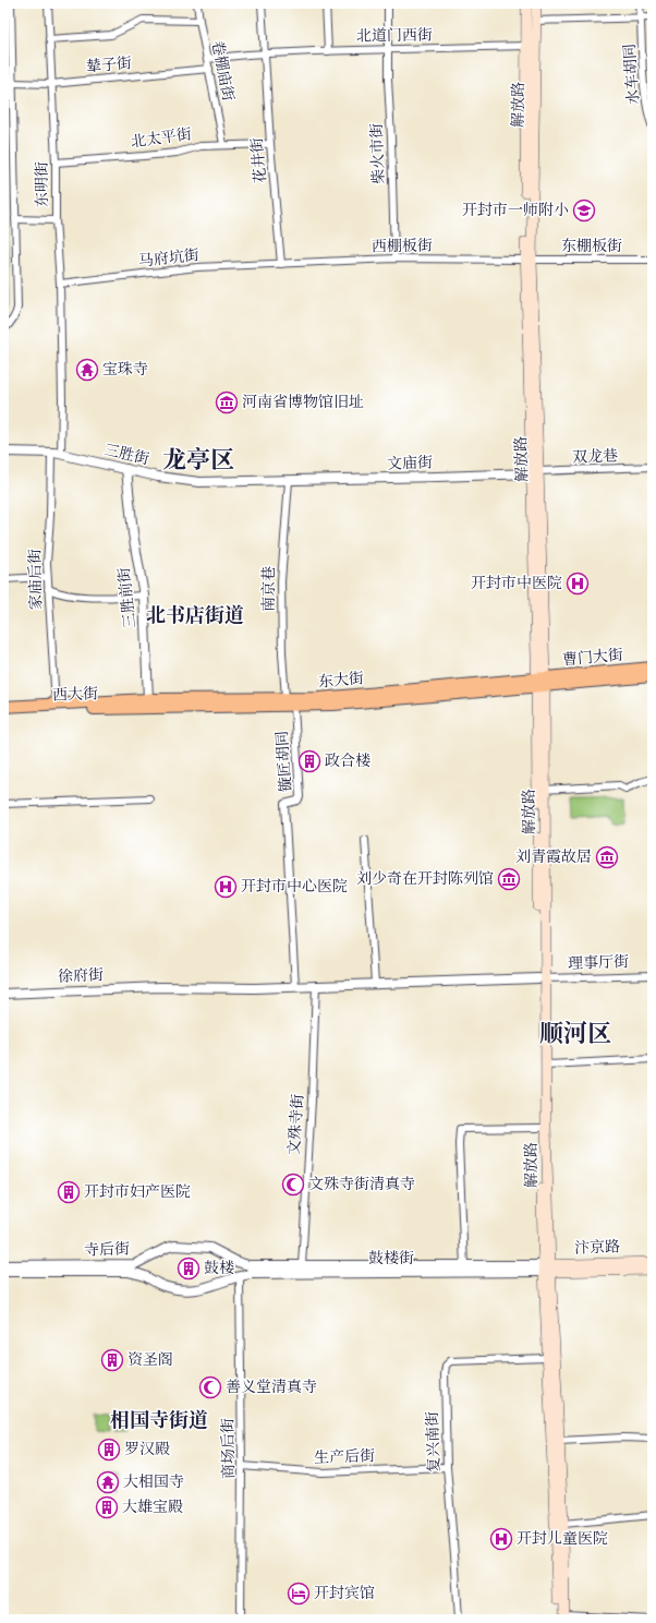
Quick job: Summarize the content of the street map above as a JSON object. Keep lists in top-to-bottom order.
{
  "streets": {
    "main road": [
      "解放路",
      "曹门大街",
      "东大街",
      "西大街",
      "汴京路"
    ],
    "street": [
      "北道门西街",
      "辇子街",
      "卷棚庙街",
      "水车胡同",
      "北太平街",
      "柴火市街",
      "花井街",
      "东明街",
      "西棚板街",
      "东棚板街",
      "马府坑街",
      "三胜街",
      "双龙巷",
      "文庙街",
      "家庙后街",
      "南京巷",
      "三胜前街",
      "镟匠胡同",
      "理事厅街",
      "徐府街",
      "文殊寺街",
      "寺后街",
      "鼓楼街",
      "复兴南街",
      "商场后街",
      "生产后街"
    ]
  },
  "crossings": [
    ["北道门西街", "卷棚庙街"],
    ["北道门西街", "解放路"],
    ["北道门西街", "柴火市街"],
    ["北道门西街", "花井街"],
    ["辇子街", "卷棚庙街"],
    ["辇子街", "东明街"],
    ["卷棚庙街", "北太平街"],
    ["解放路", "西棚板街"],
    ["解放路", "东棚板街"],
    ["解放路", "双龙巷"],
    ["解放路", "文庙街"],
    ["解放路", "曹门大街"],
    ["解放路", "东大街"],
    ["解放路", "理事厅街"],
    ["解放路", "徐府街"],
    ["解放路", "汴京路"],
    ["解放路", "鼓楼街"],
    ["解放路", "复兴南街"],
    ["北太平街", "花井街"],
    ["北太平街", "东明街"],
    ["柴火市街", "西棚板街"],
    ["花井街", "西棚板街"],
    ["花井街", "马府坑街"],
    ["东明街", "马府坑街"],
    ["东明街", "三胜街"],
    ["西棚板街", "东棚板街"],
    ["西棚板街", "马府坑街"],
    ["三胜街", "文庙街"],
    ["三胜街", "家庙后街"],
    ["三胜街", "南京巷"],
    ["三胜街", "三胜前街"],
    ["双龙巷", "文庙街"],
    ["文庙街", "南京巷"],
    ["家庙后街", "西大街"],
    ["南京巷", "东大街"],
    ["南京巷", "镟匠胡同"],
    ["三胜前街", "东大街"],
    ["三胜前街", "西大街"],
    ["曹门大街", "东大街"],
    ["东大街", "西大街"],
    ["东大街", "镟匠胡同"],
    ["镟匠胡同", "徐府街"],
    ["理事厅街", "徐府街"],
    ["徐府街", "文殊寺街"],
    ["文殊寺街", "鼓楼街"],
    ["汴京路", "鼓楼街"],
    ["寺后街", "鼓楼街"],
    ["寺后街", "商场后街"],
    ["鼓楼街", "商场后街"],
    ["复兴南街", "生产后街"],
    ["商场后街", "生产后街"]
  ],
  "districts": [
    "龙亭区",
    "北书店街道",
    "顺河区",
    "相国寺街道"
  ],
  "places": {
    "school or university": ["开封市一师附小"],
    "temple": ["宝珠寺", "大相国寺"],
    "museum": ["河南省博物馆旧址", "刘青霞故居", "刘少奇在开封陈列馆"],
    "hospital": ["开封市中医院", "开封市中心医院", "开封儿童医院"],
    "building": [
      "政合楼",
      "开封市妇产医院",
      "鼓楼",
      "资圣阁",
      "罗汉殿",
      "大雄宝殿"
    ],
    "mosque": ["文殊寺街清真寺", "善义堂清真寺"],
    "hotel": ["开封宾馆"]
  }
}
